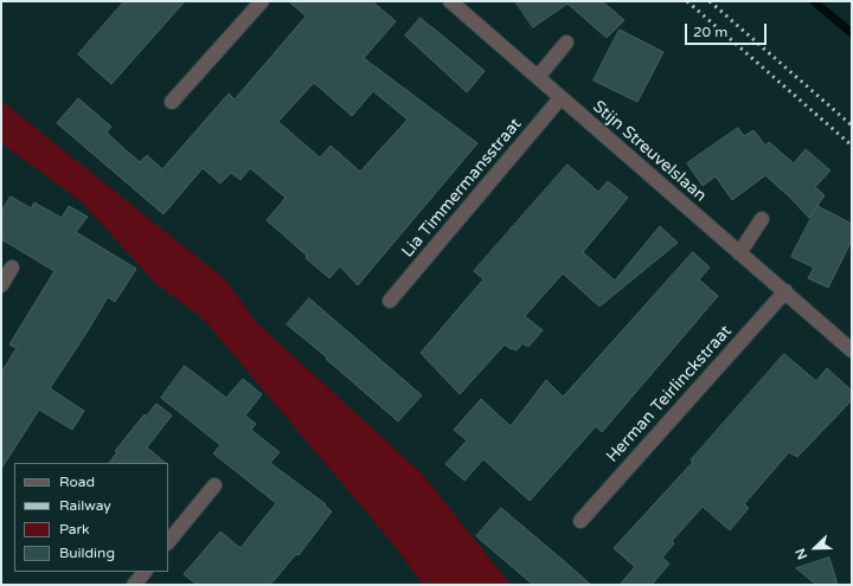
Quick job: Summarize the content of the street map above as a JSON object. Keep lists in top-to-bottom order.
{
  "streets": {
    "street": ["Stijn Streuvelslaan", "Lia Timmermansstraat", "Herman Teirlinckstraat"]
  },
  "crossings": [
    ["Stijn Streuvelslaan", "Lia Timmermansstraat"],
    ["Stijn Streuvelslaan", "Herman Teirlinckstraat"]
  ],
  "legend": [
    "Road",
    "Railway",
    "Park",
    "Building"
  ],
  "scale_bar": "20 m",
  "north": "bottom left"
}
